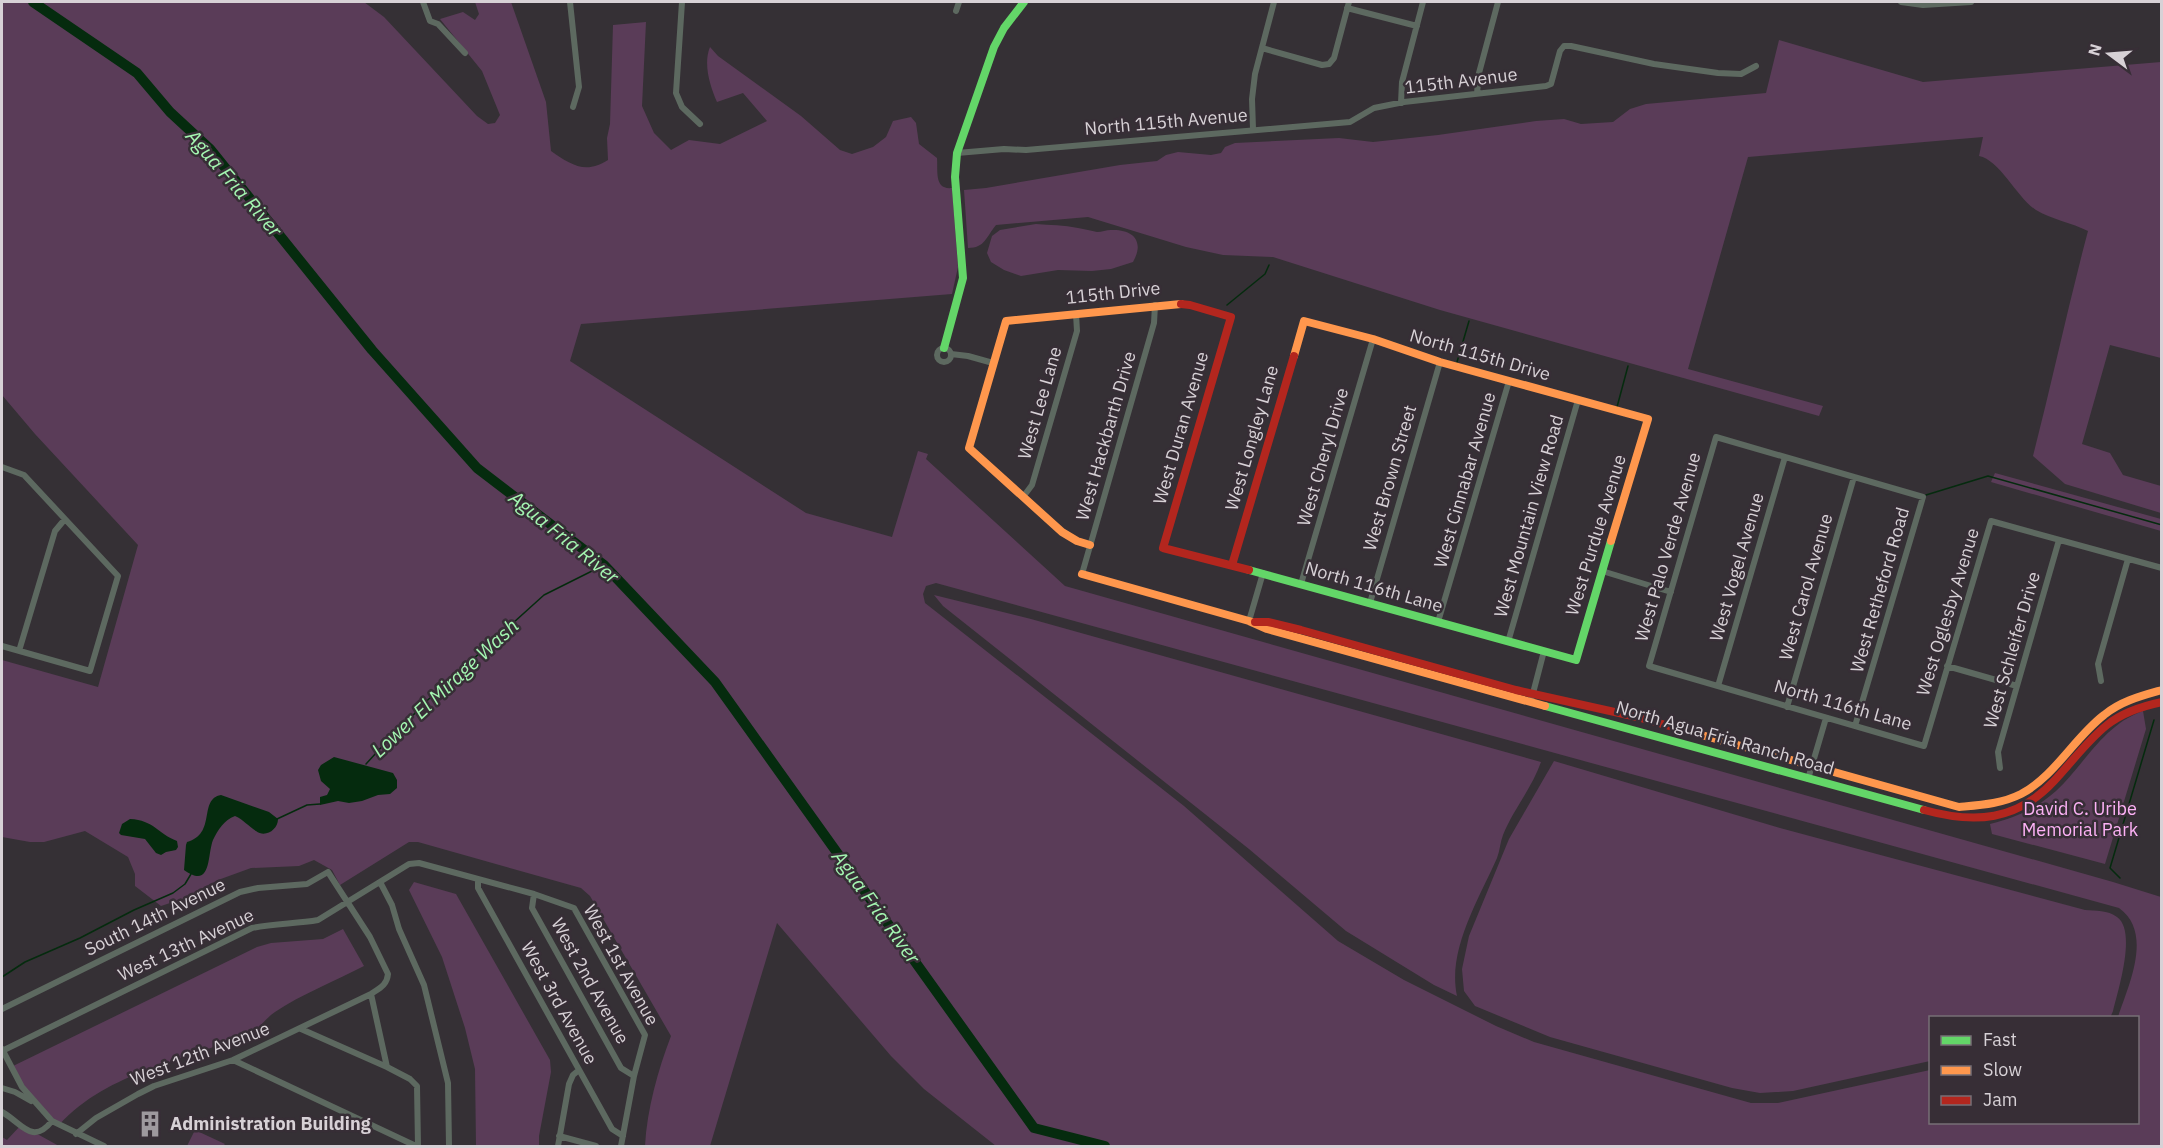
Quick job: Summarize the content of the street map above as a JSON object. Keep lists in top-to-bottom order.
{
  "streets": {
    "street": [
      "115th Avenue",
      "North 115th Avenue",
      "115th Drive",
      "North 115th Drive",
      "West Lee Lane",
      "West Duran Avenue",
      "West Hackbarth Drive",
      "West Longley Lane",
      "West Cheryl Drive",
      "West Brown Street",
      "West Cinnabar Avenue",
      "West Mountain View Road",
      "West Purdue Avenue",
      "West Palo Verde Avenue",
      "West Vogel Avenue",
      "North 116th Lane",
      "West Carol Avenue",
      "West Retheford Road",
      "West Oglesby Avenue",
      "West Schleifer Drive",
      "North Agua Fria Ranch Road",
      "South 14th Avenue",
      "West 13th Avenue",
      "West 1st Avenue",
      "West 2nd Avenue",
      "West 3rd Avenue",
      "West 12th Avenue"
    ]
  },
  "crossings": [
    ["115th Avenue", "North 115th Avenue"],
    ["115th Drive", "West Lee Lane"],
    ["115th Drive", "West Duran Avenue"],
    ["115th Drive", "West Hackbarth Drive"],
    ["North 115th Drive", "West Longley Lane"],
    ["North 115th Drive", "West Cheryl Drive"],
    ["North 115th Drive", "West Brown Street"],
    ["North 115th Drive", "West Cinnabar Avenue"],
    ["North 115th Drive", "West Mountain View Road"],
    ["North 115th Drive", "West Purdue Avenue"],
    ["West Duran Avenue", "North 116th Lane"],
    ["West Hackbarth Drive", "North Agua Fria Ranch Road"],
    ["West Longley Lane", "North 116th Lane"],
    ["West Cheryl Drive", "North 116th Lane"],
    ["West Brown Street", "North 116th Lane"],
    ["West Cinnabar Avenue", "North 116th Lane"],
    ["West Mountain View Road", "North 116th Lane"],
    ["West Purdue Avenue", "North 116th Lane"],
    ["West Palo Verde Avenue", "West Vogel Avenue"],
    ["West Palo Verde Avenue", "North 116th Lane"],
    ["West Vogel Avenue", "North 116th Lane"],
    ["North 116th Lane", "West Carol Avenue"],
    ["North 116th Lane", "West Retheford Road"],
    ["North 116th Lane", "West Oglesby Avenue"],
    ["West Carol Avenue", "West Retheford Road"],
    ["West Oglesby Avenue", "West Schleifer Drive"],
    ["South 14th Avenue", "West 13th Avenue"],
    ["West 13th Avenue", "West 3rd Avenue"],
    ["West 1st Avenue", "West 2nd Avenue"],
    ["West 1st Avenue", "West 3rd Avenue"]
  ],
  "water": ["Agua Fria River", "Lower El Mirage Wash"],
  "parks": ["David C. Uribe Memorial Park"],
  "places": {
    "building": ["Administration Building"]
  },
  "legend": ["Fast", "Slow", "Jam"],
  "north": "left"
}
